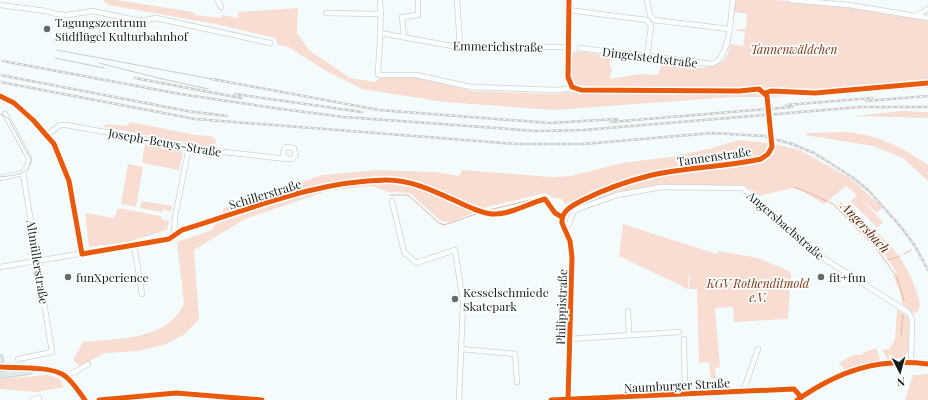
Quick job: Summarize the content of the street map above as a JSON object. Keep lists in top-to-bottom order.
{
  "streets": {
    "street": [
      "Emmerichstraße",
      "Dingelstedtstraße",
      "Joseph-Beuys-Straße",
      "Tannenstraße",
      "Schillerstraße",
      "Angersbachstraße",
      "Altmüllerstraße",
      "Philippistraße",
      "Naumburger Straße"
    ]
  },
  "crossings": [
    ["Emmerichstraße", "Tannenstraße"],
    ["Tannenstraße", "Philippistraße"],
    ["Schillerstraße", "Altmüllerstraße"],
    ["Angersbachstraße", "Philippistraße"],
    ["Philippistraße", "Naumburger Straße"]
  ],
  "water": ["Angersbach"],
  "parks": ["Tannenwäldchen", "KGV Rothenditmold e.V."],
  "places": [
    "Tagungszentrum Südflügel Kulturbahnhof",
    "funXperience",
    "fit+fun",
    "Kesselschmiede Skatepark"
  ],
  "north": "bottom"
}
